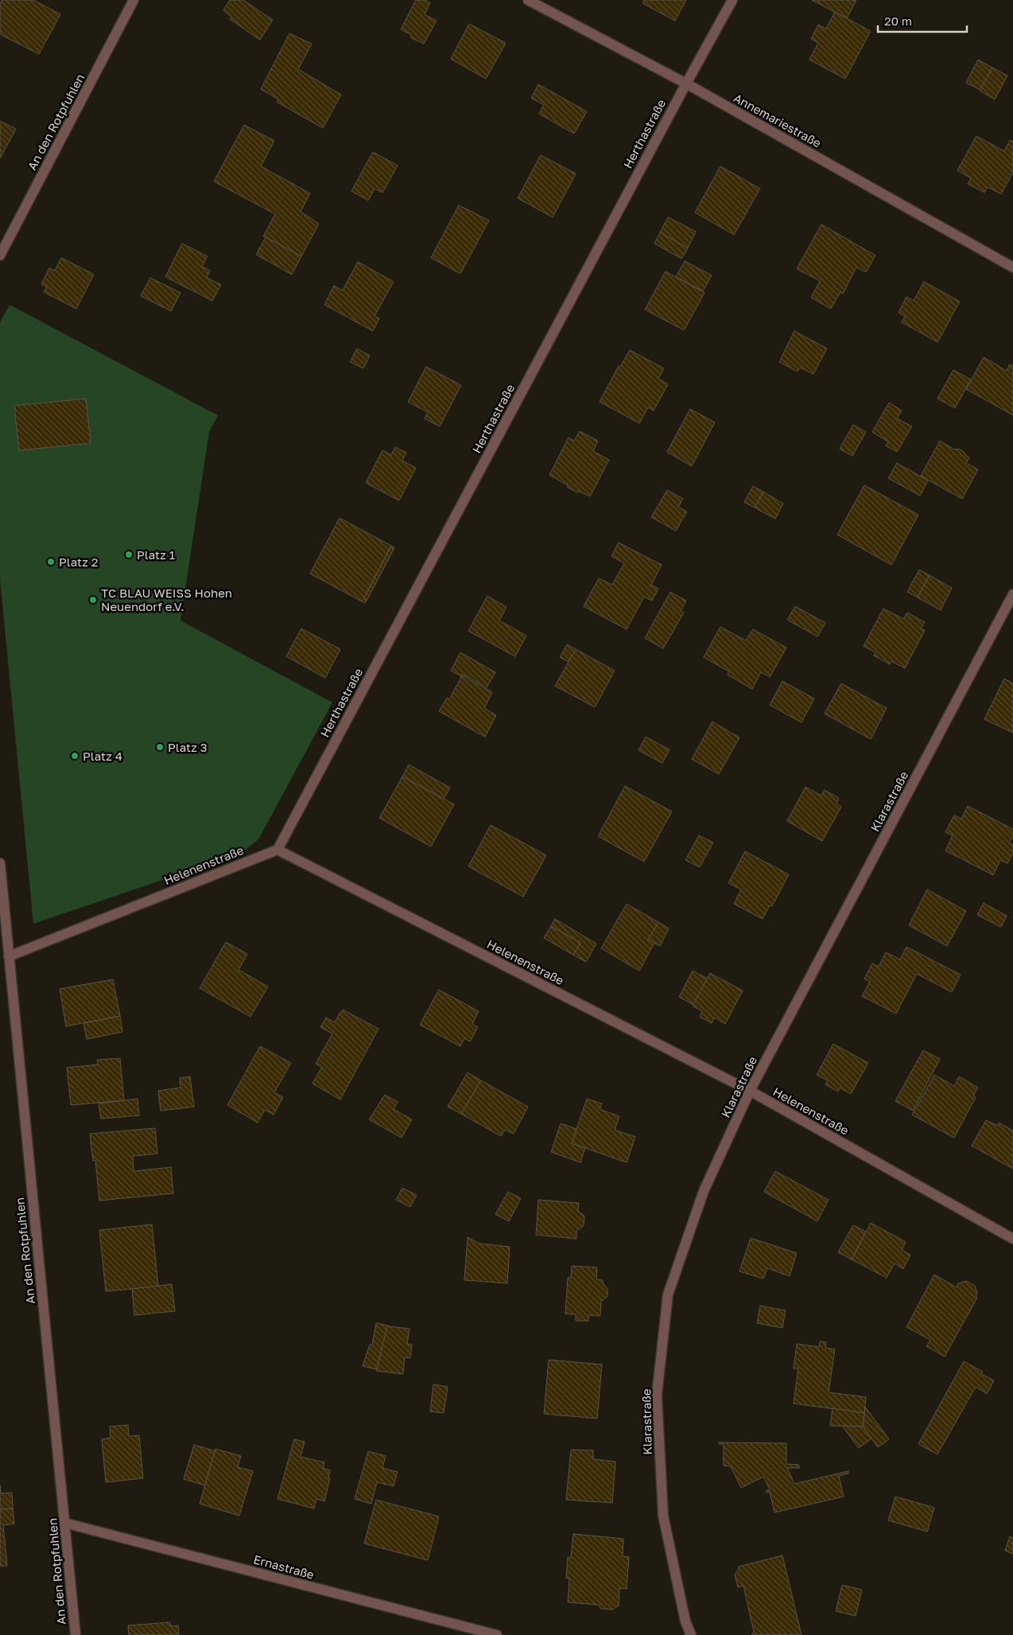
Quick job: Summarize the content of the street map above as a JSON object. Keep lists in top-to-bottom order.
{
  "streets": {
    "street": [
      "Annemariestraße",
      "An den Rotpfuhlen",
      "Herthastraße",
      "Klarastraße",
      "Helenenstraße",
      "Ernastraße"
    ]
  },
  "crossings": [
    ["Annemariestraße", "Herthastraße"],
    ["An den Rotpfuhlen", "Helenenstraße"],
    ["An den Rotpfuhlen", "Ernastraße"],
    ["Herthastraße", "Helenenstraße"],
    ["Klarastraße", "Helenenstraße"]
  ],
  "places": [
    "Platz 1",
    "Platz 2",
    "TC BLAU WEISS Hohen Neuendorf e.V.",
    "Platz 3",
    "Platz 4"
  ],
  "scale_bar": "20 m"
}
